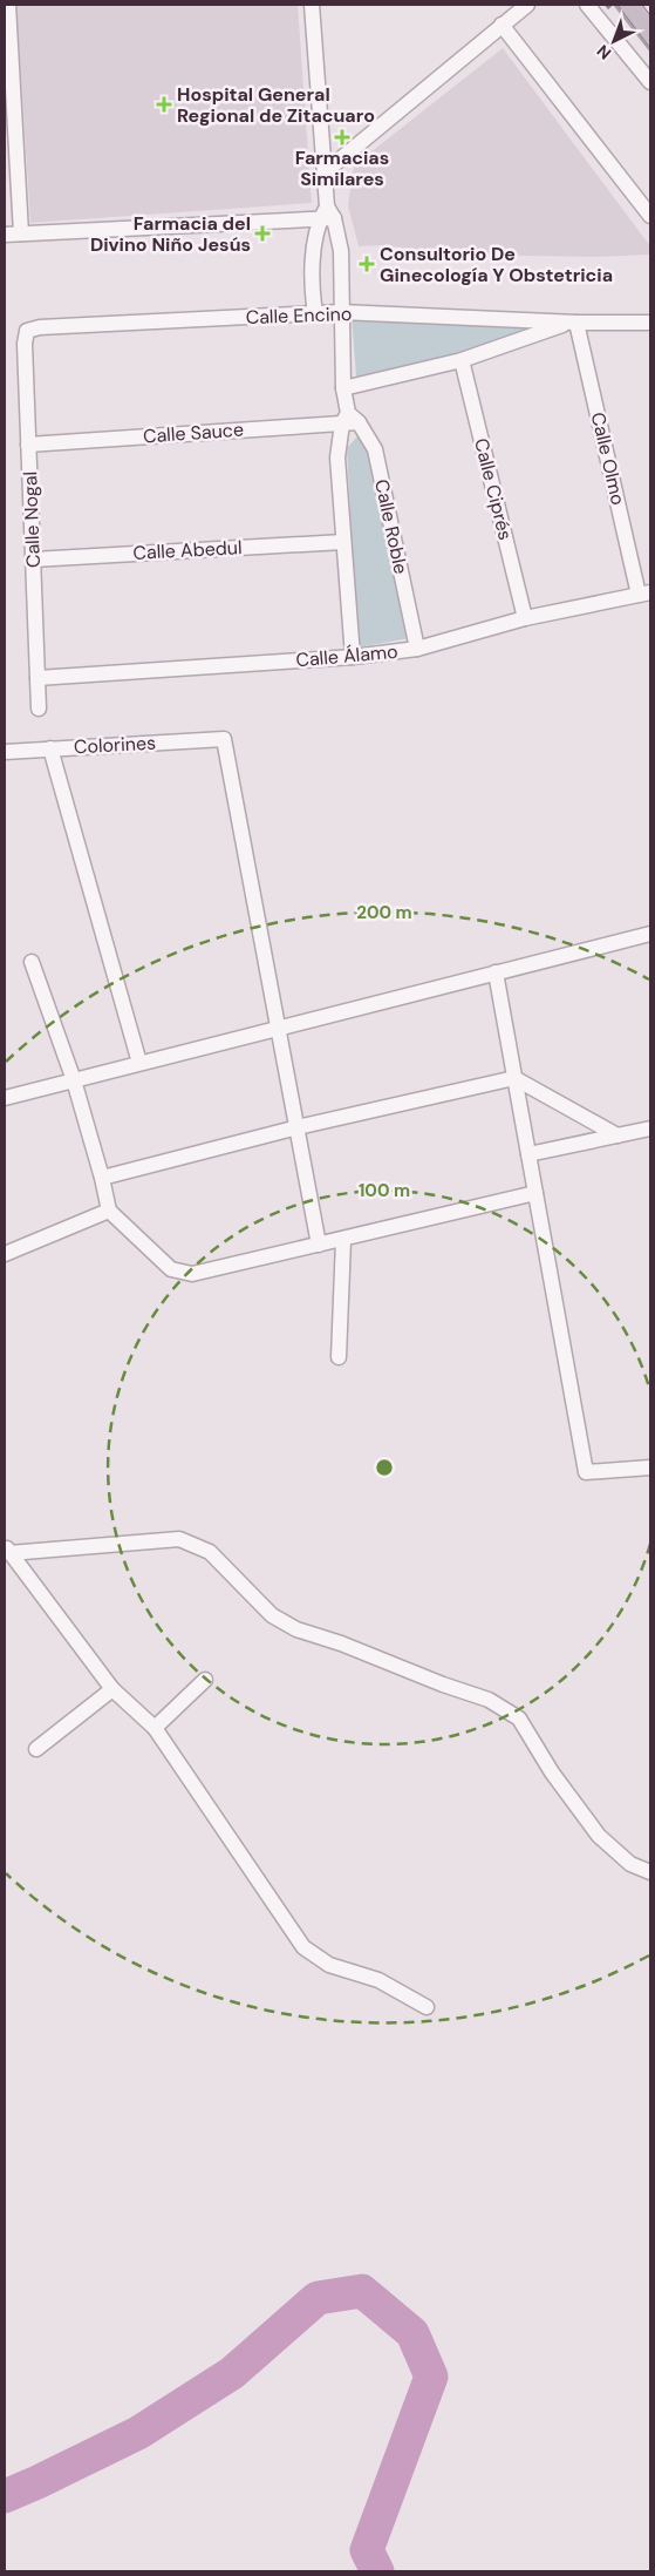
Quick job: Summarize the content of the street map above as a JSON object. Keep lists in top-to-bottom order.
{
  "streets": {
    "street": [
      "Calle Encino",
      "Calle Sauce",
      "Calle Olmo",
      "Calle Ciprés",
      "Calle Nogal",
      "Calle Roble",
      "Calle Abedul",
      "Calle Álamo",
      "Colorines"
    ]
  },
  "crossings": [
    ["Calle Encino", "Calle Olmo"],
    ["Calle Encino", "Calle Ciprés"],
    ["Calle Encino", "Calle Nogal"],
    ["Calle Encino", "Calle Roble"],
    ["Calle Sauce", "Calle Nogal"],
    ["Calle Sauce", "Calle Roble"],
    ["Calle Olmo", "Calle Álamo"],
    ["Calle Ciprés", "Calle Álamo"],
    ["Calle Nogal", "Calle Abedul"],
    ["Calle Nogal", "Calle Álamo"],
    ["Calle Roble", "Calle Abedul"],
    ["Calle Roble", "Calle Álamo"]
  ],
  "places": {
    "health": [
      "Hospital General Regional de Zitacuaro",
      "Farmacias Similares",
      "Farmacia del Divino Niño Jesús",
      "Consultorio De Ginecología Y Obstetricia"
    ]
  },
  "north": "bottom left",
  "rings": ["200 m", "100 m"]
}
